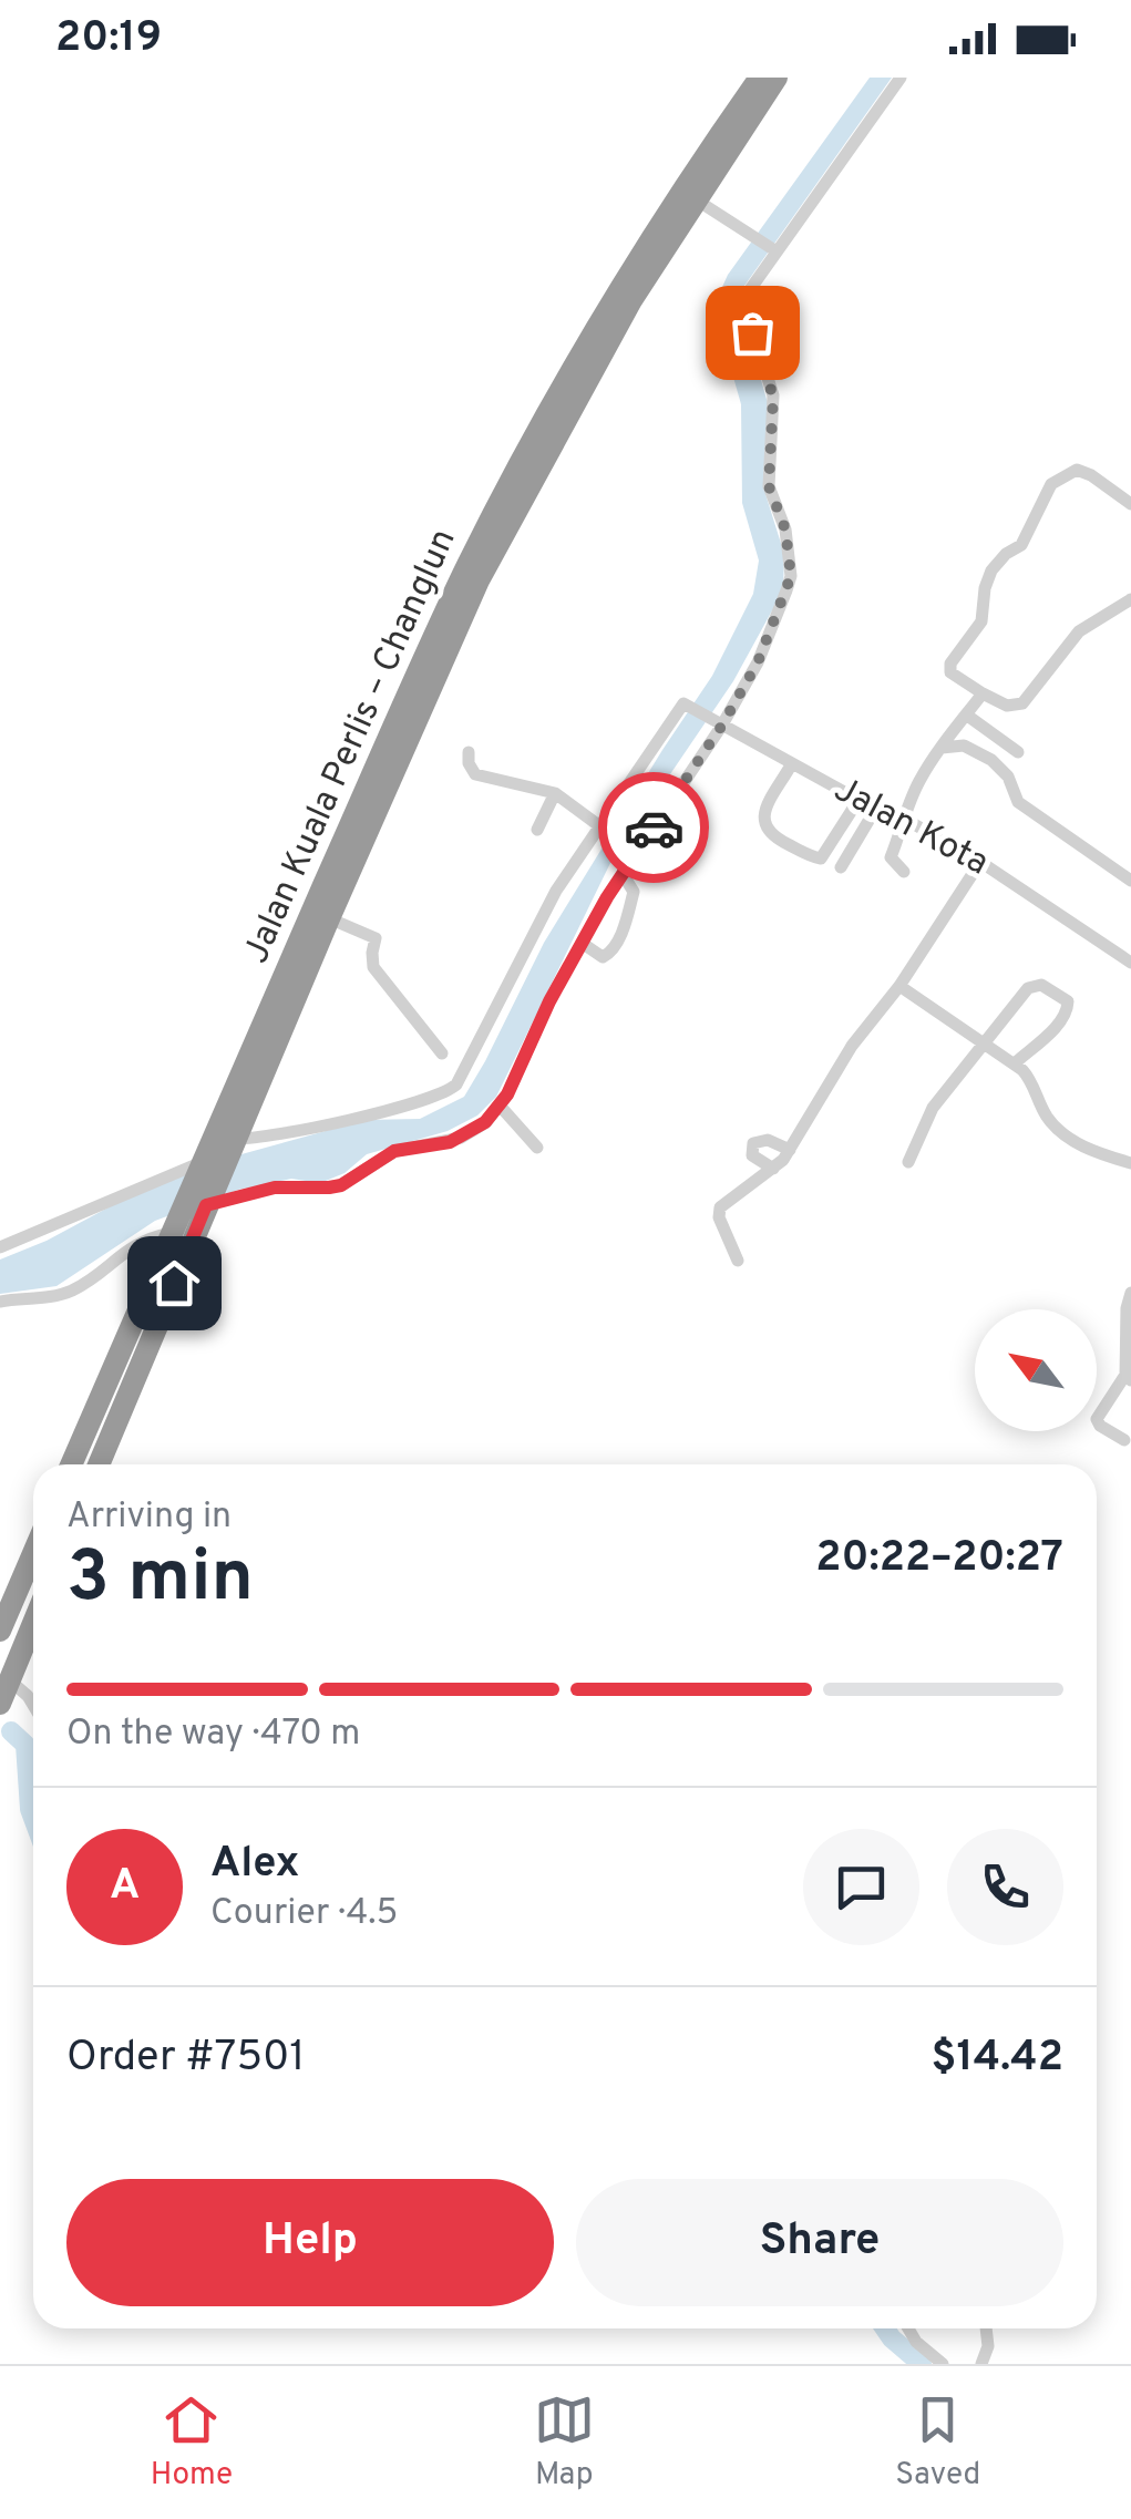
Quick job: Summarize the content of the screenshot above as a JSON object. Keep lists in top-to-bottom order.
{
  "streets": {
    "highway": ["Jalan Kuala Perlis – Changlun"],
    "street": ["Jalan Kota"]
  },
  "north": "top left",
  "page": {
    "status": "20:19",
    "heading": ["3 min", "Arriving in", "20:22–20:27"],
    "panel": [
      "Alex",
      "Courier · 4.5",
      "Order #7501",
      "$14.42"
    ],
    "bar": "On the way · 470 m",
    "round": "A",
    "buttons": ["Help", "Share"],
    "tabs": ["Home", "Map", "Saved"]
  }
}
